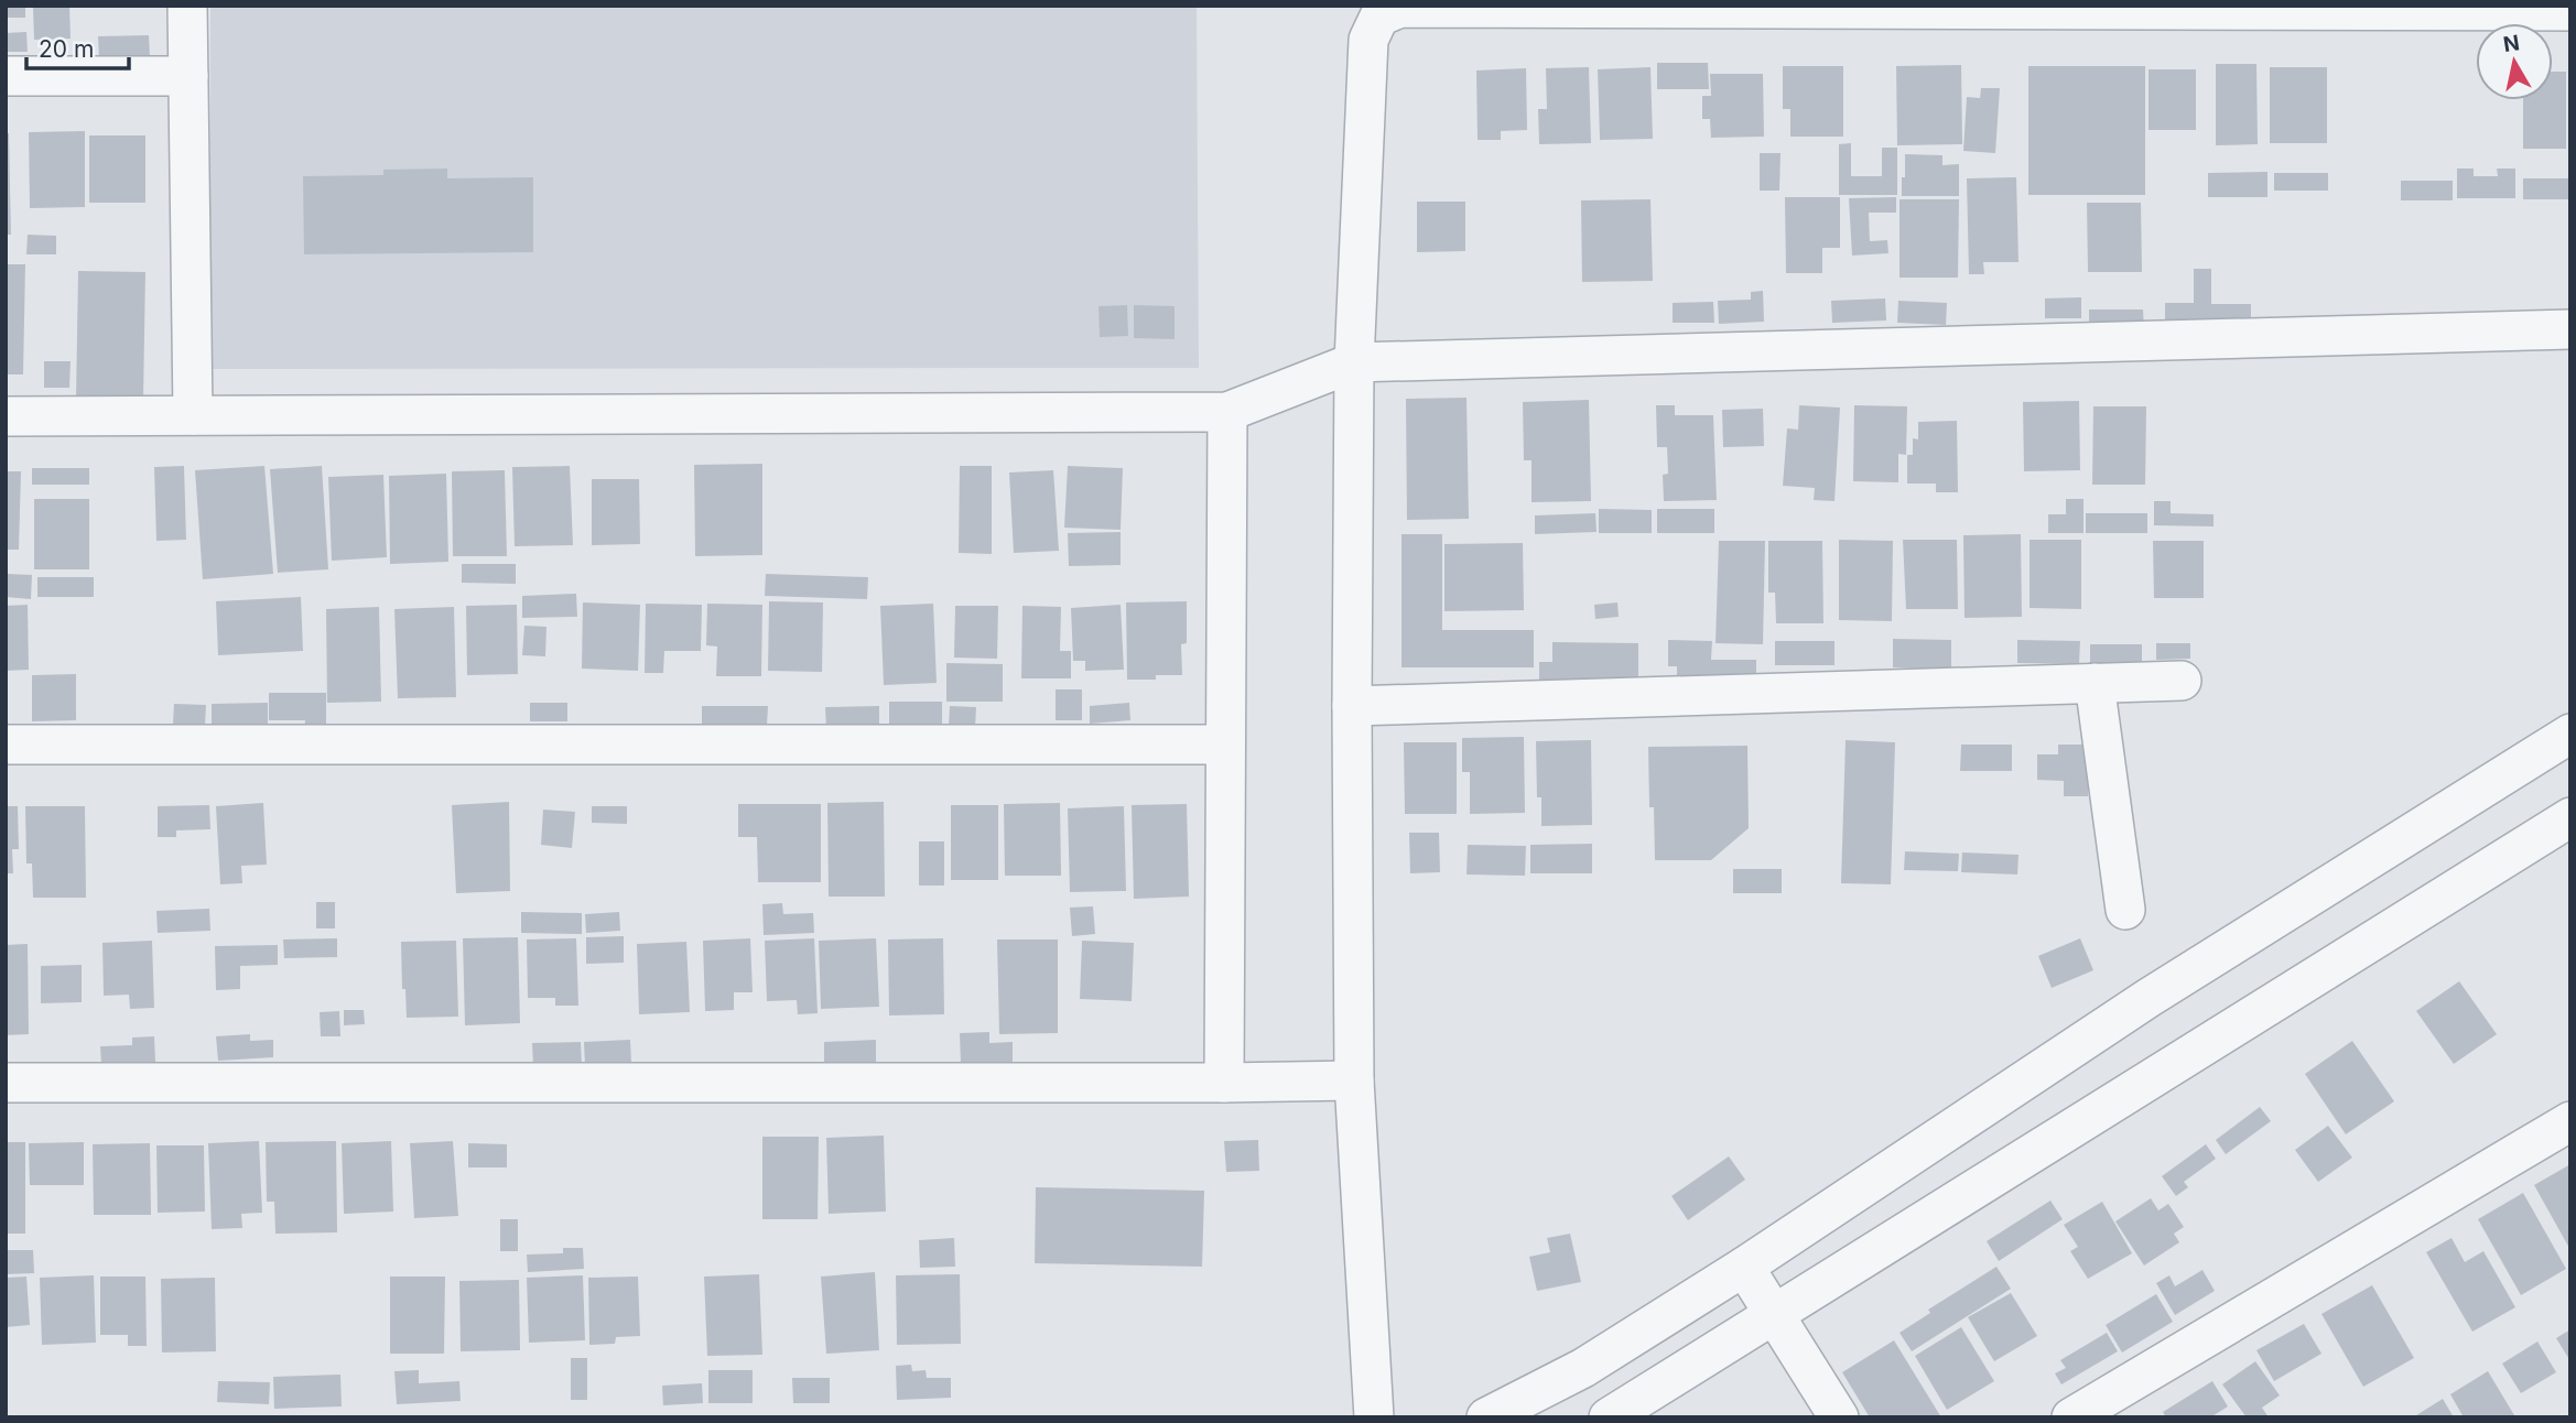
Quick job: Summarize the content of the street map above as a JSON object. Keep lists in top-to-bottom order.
{
  "scale_bar": "20 m",
  "north": "top"
}
